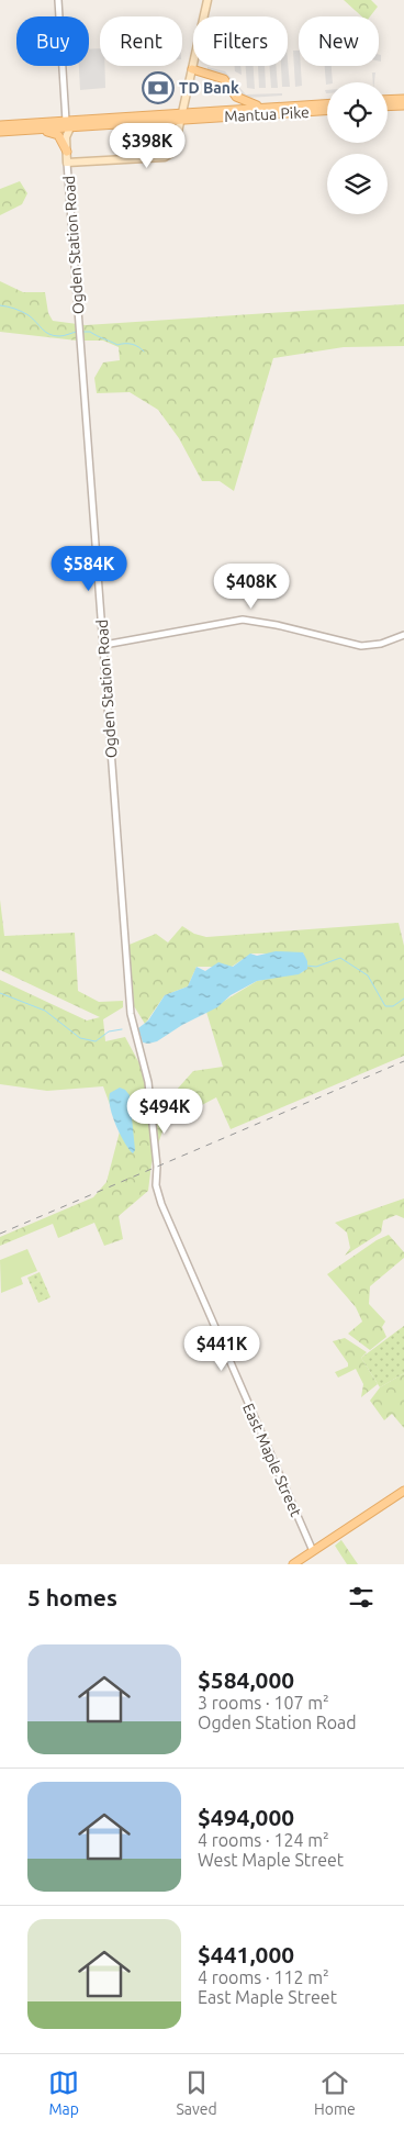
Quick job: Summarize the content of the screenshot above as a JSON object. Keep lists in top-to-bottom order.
{
  "streets": {
    "main road": ["Mantua Pike"],
    "street": ["Ogden Station Road", "East Maple Street"]
  },
  "crossings": [
    ["Ogden Station Road", "East Maple Street"]
  ],
  "places": {
    "bank": ["TD Bank"]
  },
  "page": {
    "chip": [
      "Buy",
      "Rent",
      "Filters",
      "New"
    ],
    "price": [
      "$398K",
      "$584K",
      "$408K",
      "$494K",
      "$441K"
    ],
    "heading": "5 homes",
    "list": [
      {
        "name": "$584,000",
        "note": "3 rooms · 107 m² · Ogden Station Road"
      },
      {
        "name": "$494,000",
        "note": "4 rooms · 124 m² · West Maple Street"
      },
      {
        "name": "$441,000",
        "note": "4 rooms · 112 m² · East Maple Street"
      }
    ],
    "tabs": ["Map", "Saved", "Home"]
  }
}
